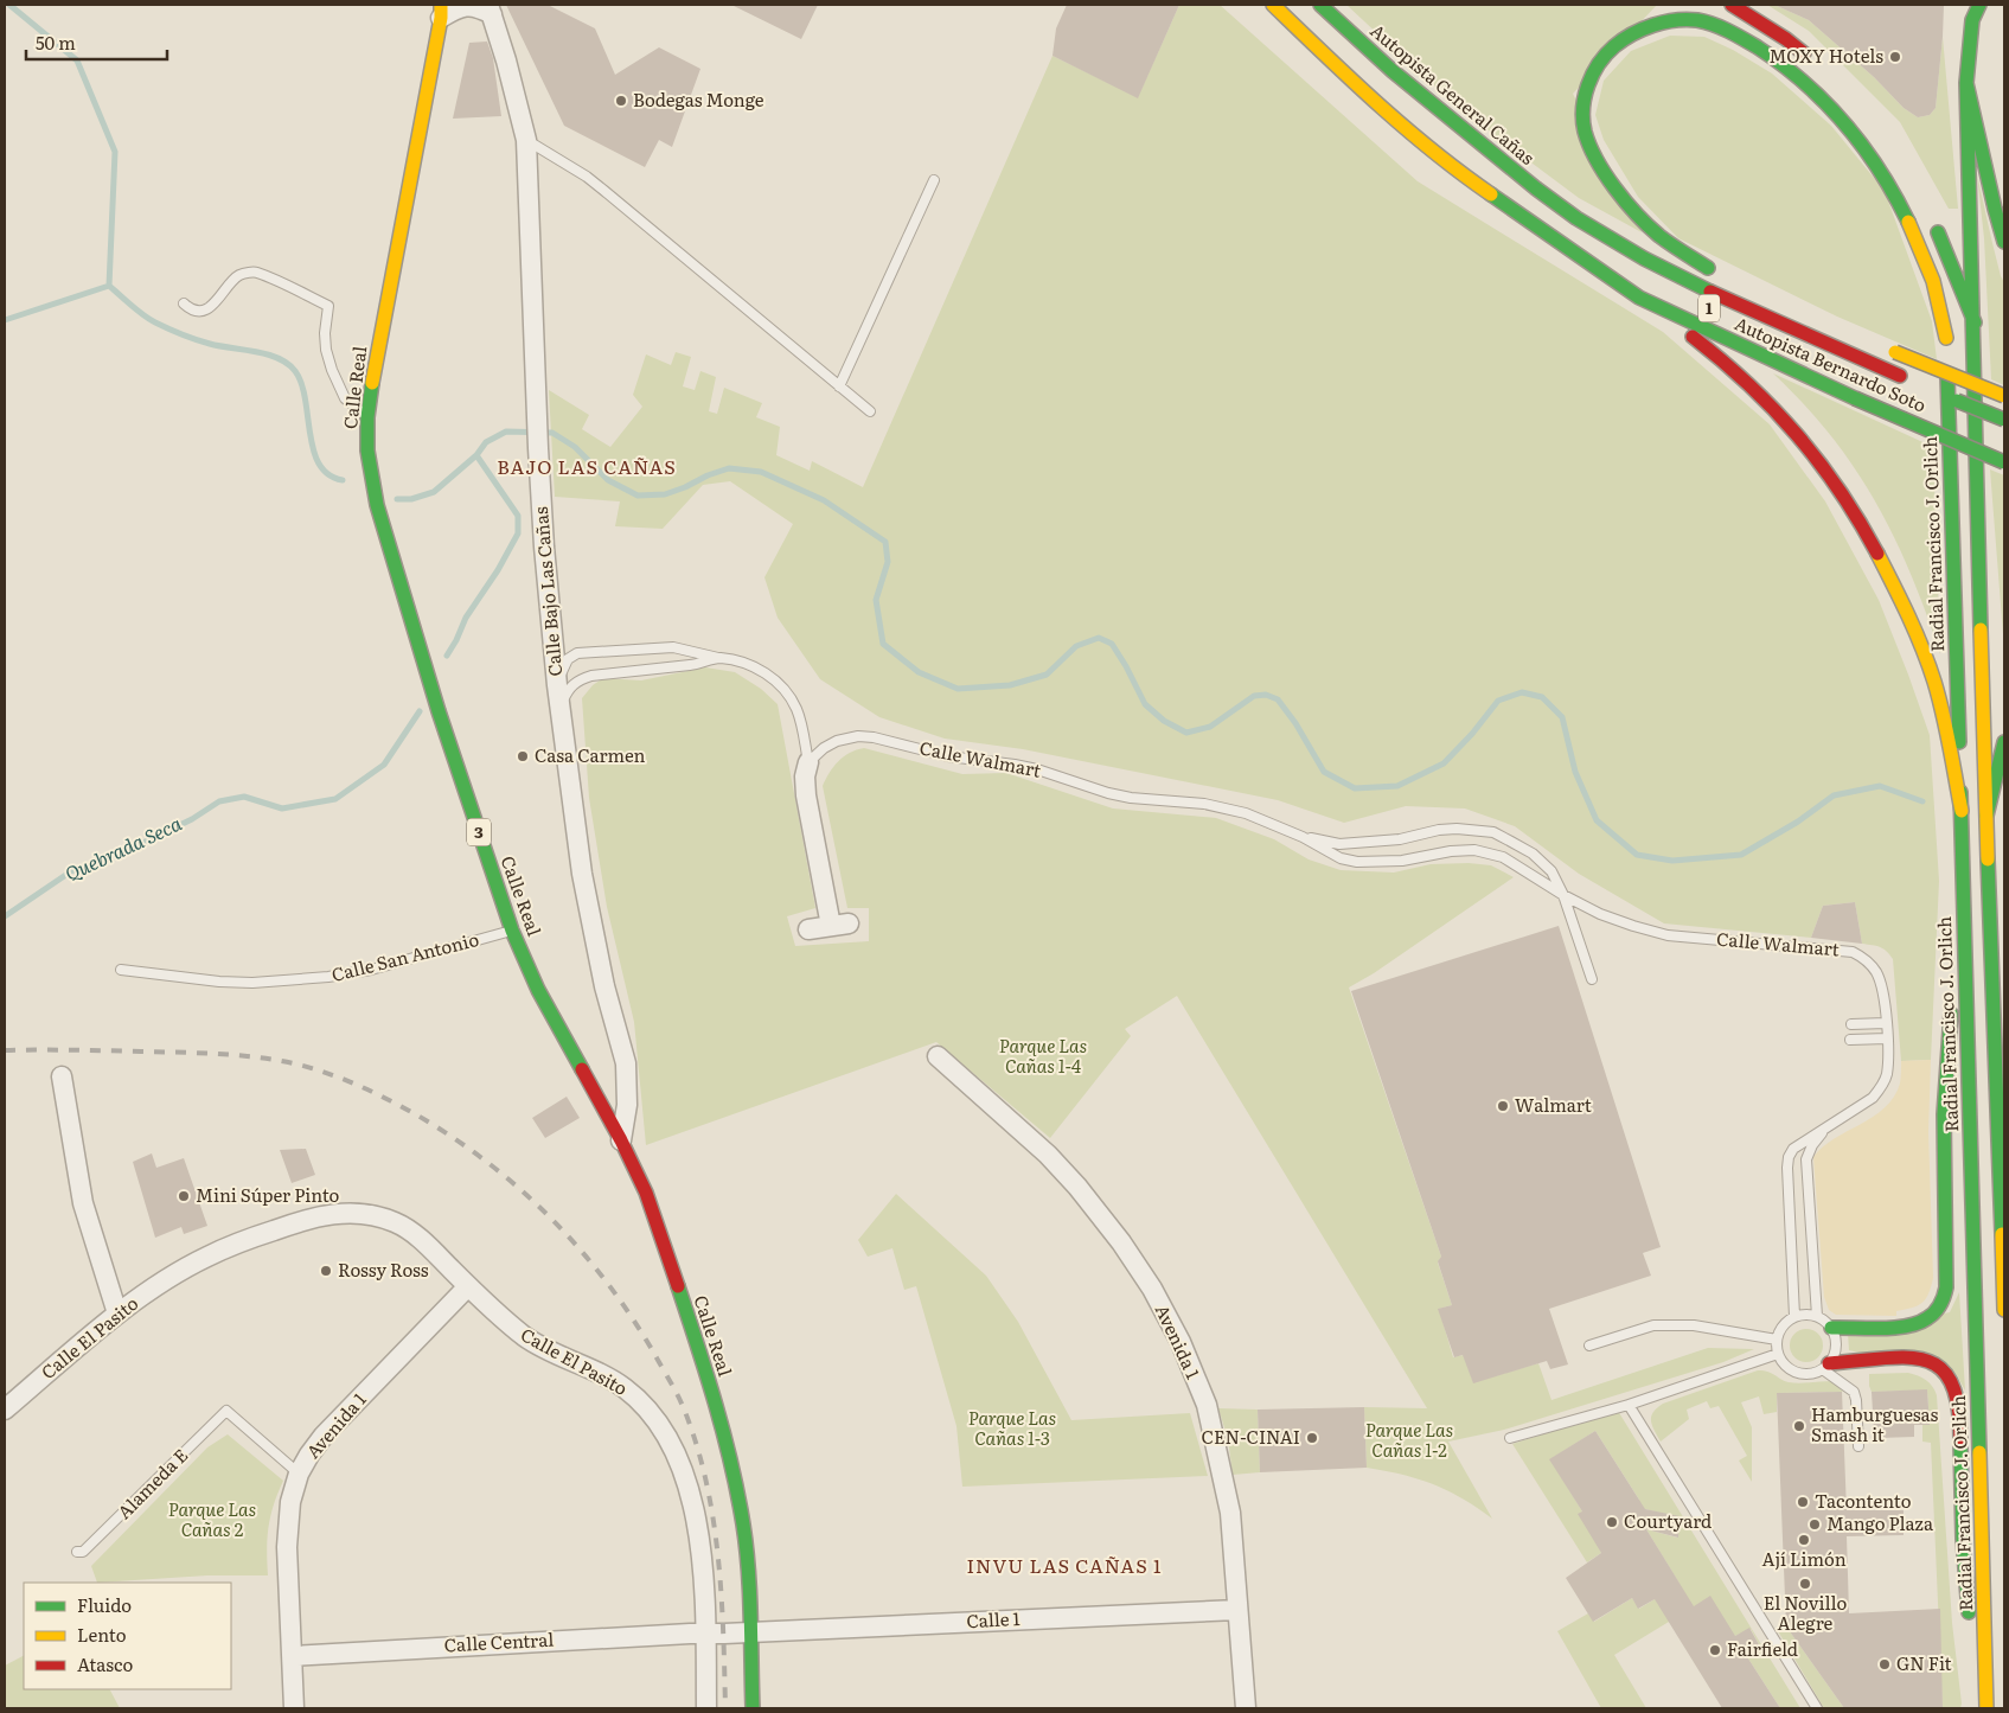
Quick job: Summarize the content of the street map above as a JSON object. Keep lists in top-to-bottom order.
{
  "streets": {
    "main road": [
      "Autopista General Cañas",
      "1",
      "Autopista Bernardo Soto",
      "Calle Real",
      "Radial Francisco J. Orlich",
      "3"
    ],
    "street": [
      "Calle Bajo Las Cañas",
      "Calle El Pasito",
      "Avenida 1",
      "Calle 1",
      "Calle Central"
    ],
    "lane": ["Calle Walmart", "Calle San Antonio", "Alameda E"]
  },
  "crossings": [
    ["Autopista General Cañas", "Autopista Bernardo Soto"],
    ["1", "Autopista Bernardo Soto"],
    ["Calle Real", "Calle Bajo Las Cañas"],
    ["Calle Real", "Calle San Antonio"],
    ["Calle Real", "Calle 1"],
    ["Calle El Pasito", "Avenida 1"],
    ["Calle El Pasito", "Calle 1"],
    ["Calle El Pasito", "Calle Central"],
    ["Avenida 1", "Alameda E"],
    ["Avenida 1", "Calle 1"],
    ["Avenida 1", "Calle Central"],
    ["Calle 1", "Calle Central"]
  ],
  "districts": ["BAJO LAS CAÑAS", "INVU LAS CAÑAS 1"],
  "water": ["Quebrada Seca"],
  "parks": [
    "Parque Las Cañas 1-4",
    "Parque Las Cañas 1-3",
    "Parque Las Cañas 1-2",
    "Parque Las Cañas 2"
  ],
  "places": [
    "MOXY Hotels",
    "Bodegas Monge",
    "Casa Carmen",
    "Walmart",
    "Mini Súper Pinto",
    "Rossy Ross",
    "Hamburguesas Smash it",
    "CEN-CINAI",
    "Tacontento",
    "Courtyard",
    "Mango Plaza",
    "Ají Limón",
    "El Novillo Alegre",
    "Fairfield",
    "GN Fit"
  ],
  "legend": ["Fluido", "Lento", "Atasco"],
  "scale_bar": "50 m"
}
